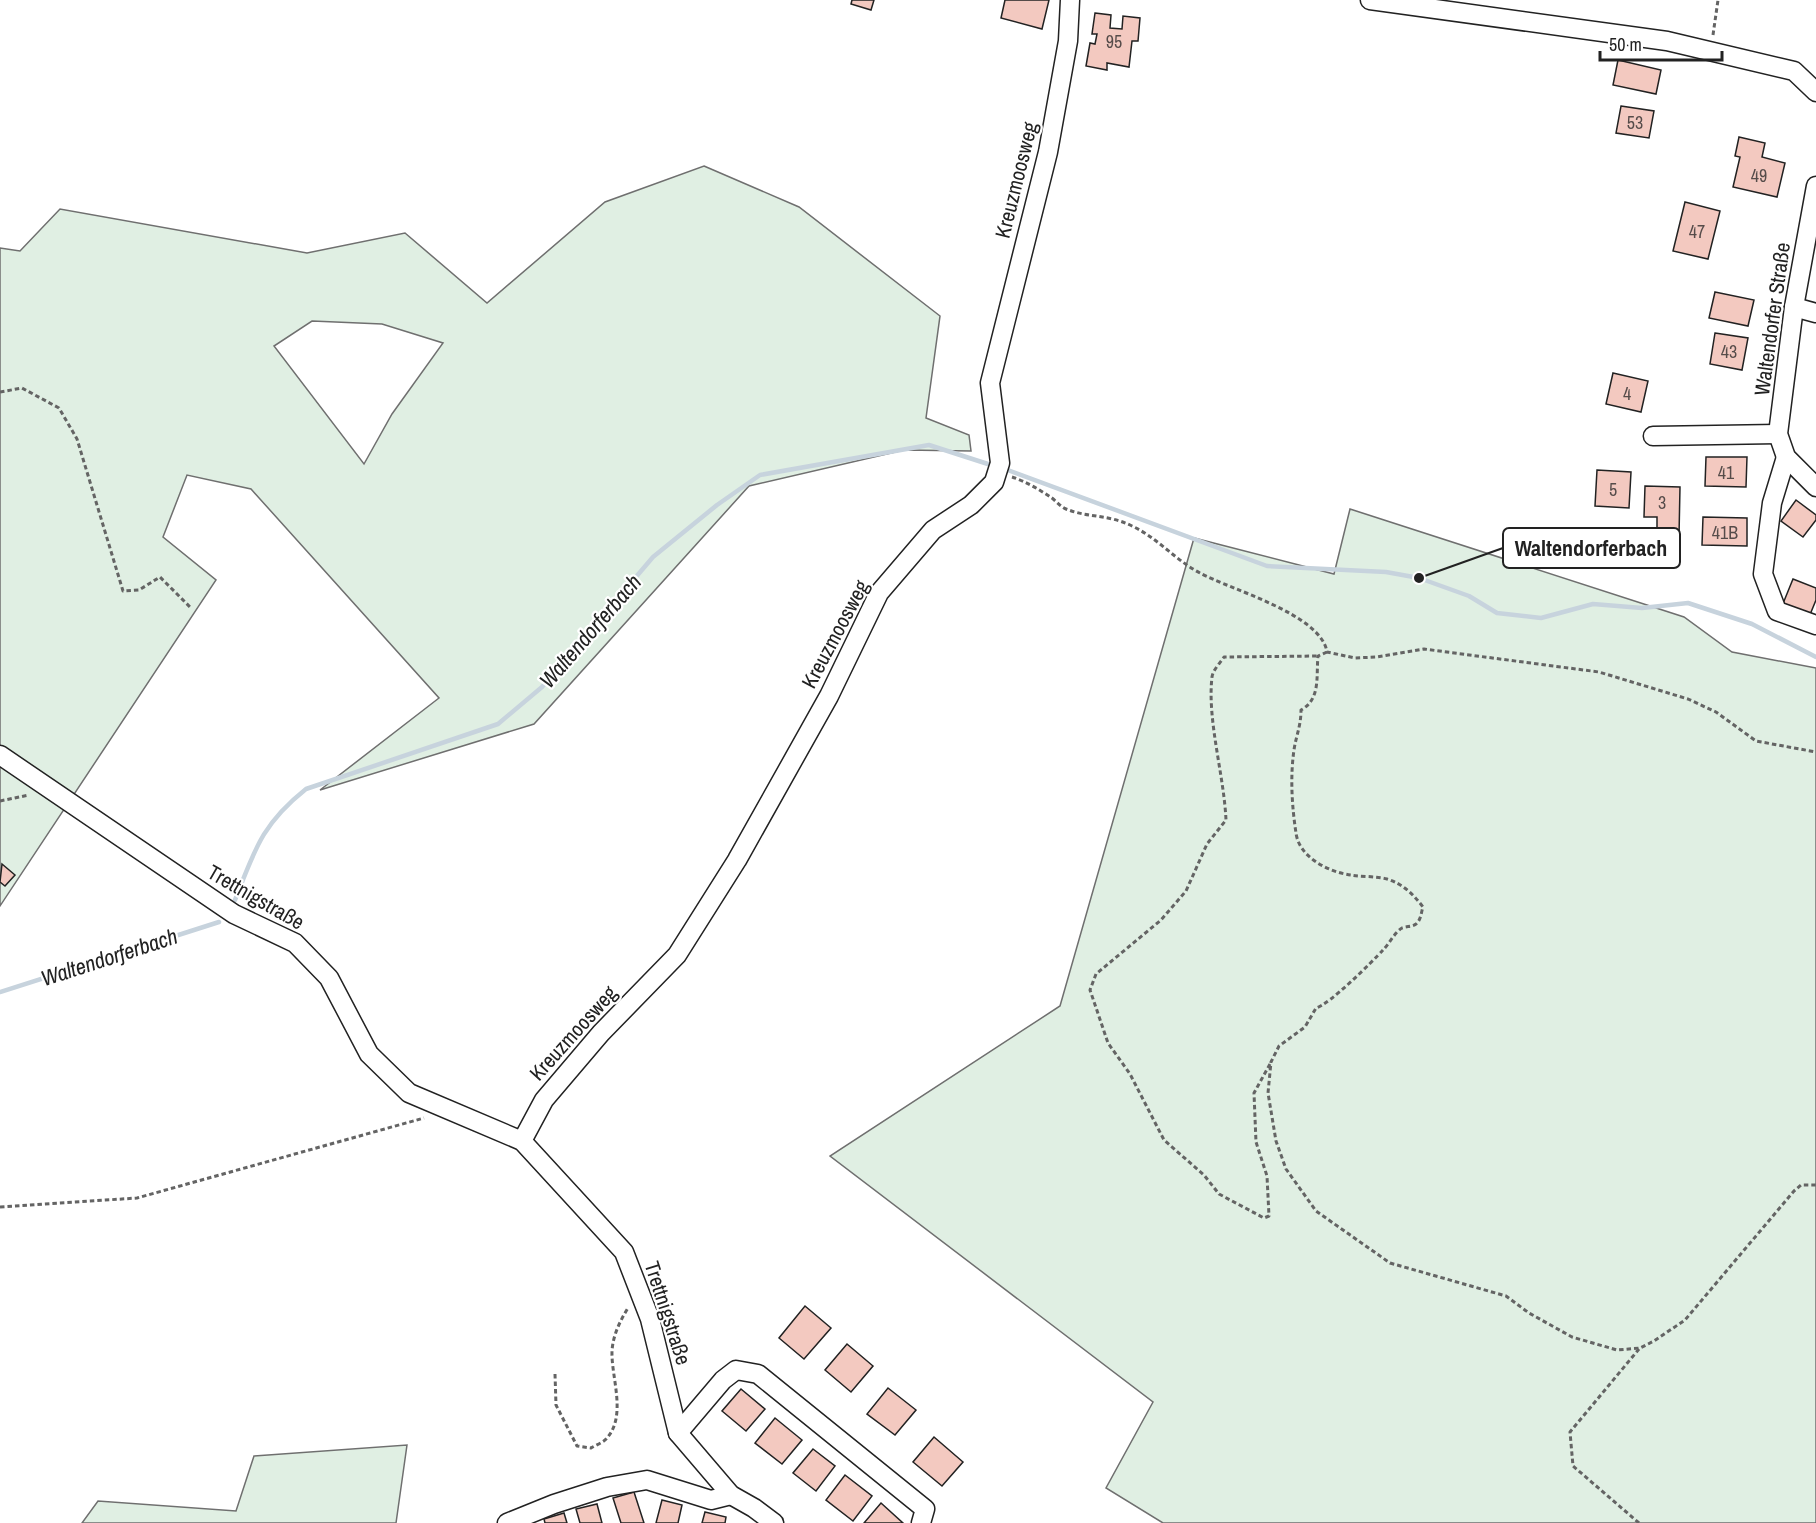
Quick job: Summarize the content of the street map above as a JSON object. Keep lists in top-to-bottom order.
{
  "streets": {
    "street": ["Kreuzmoosweg", "Waltendorfer Straße", "Trettnigstraße"]
  },
  "crossings": [
    ["Kreuzmoosweg", "Trettnigstraße"]
  ],
  "water": ["Waltendorferbach"],
  "places": ["Waltendorferbach"],
  "house_numbers": [
    "95",
    "53",
    "49",
    "47",
    "43",
    "4",
    "41",
    "5",
    "3",
    "41B"
  ],
  "scale_bar": "50 m"
}
